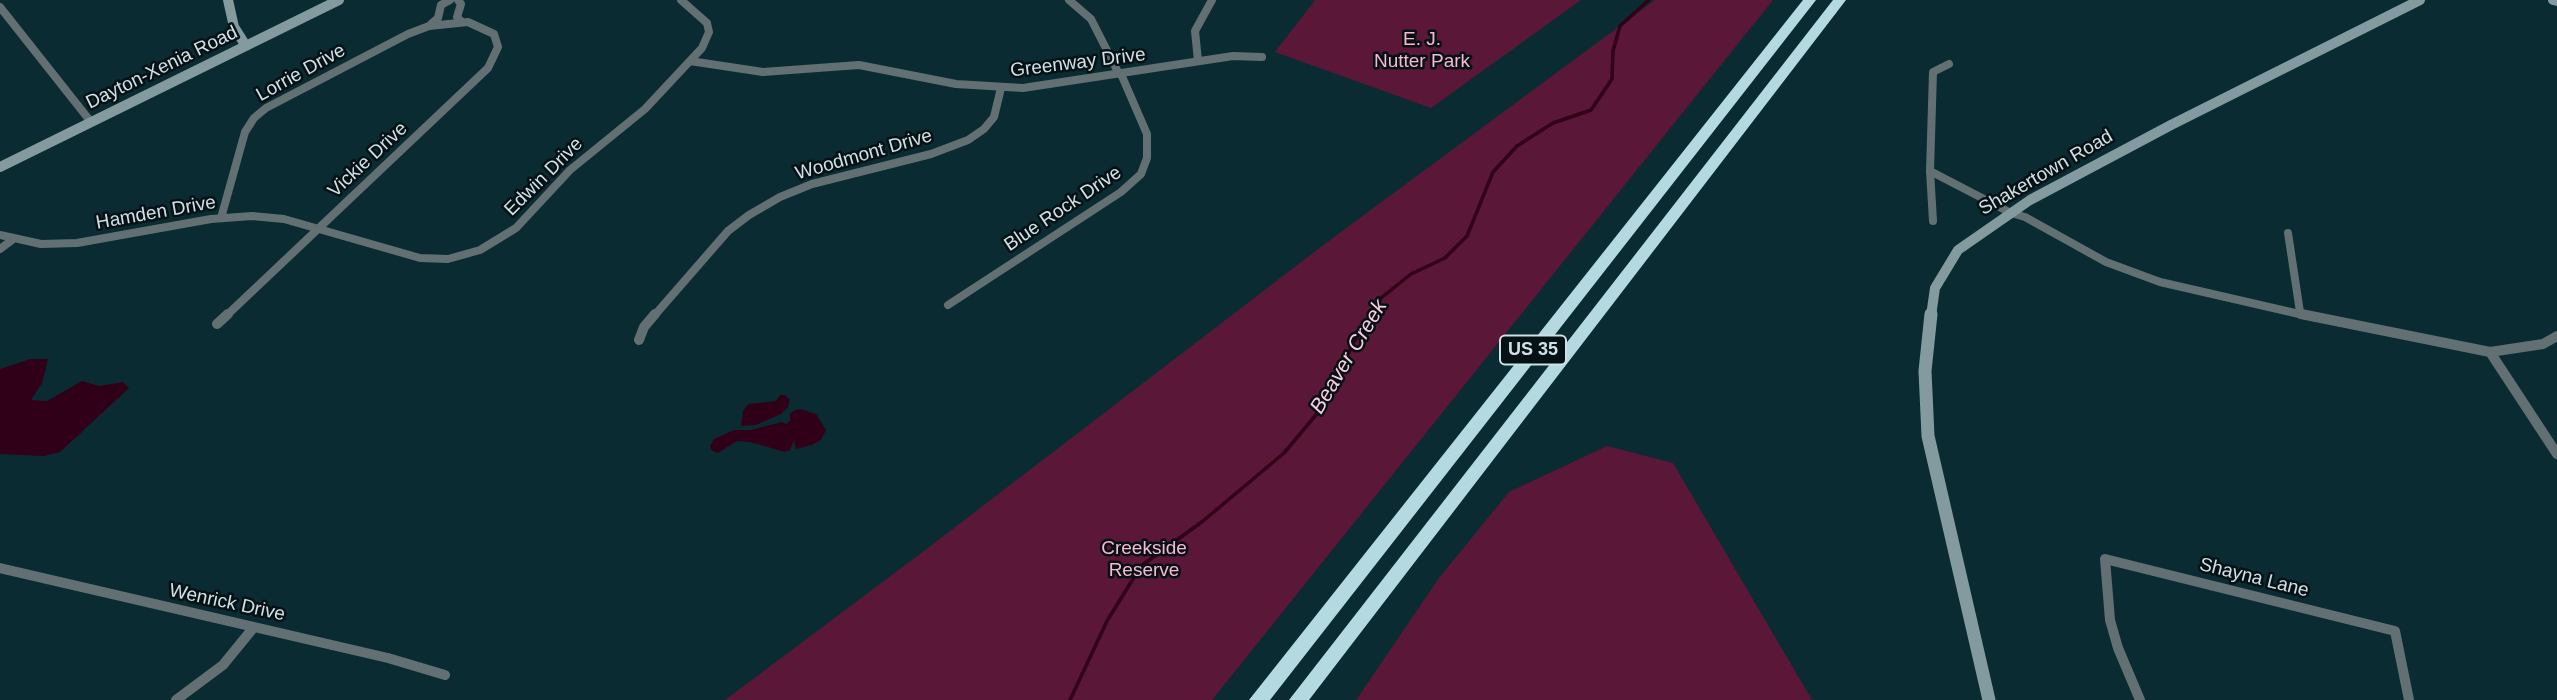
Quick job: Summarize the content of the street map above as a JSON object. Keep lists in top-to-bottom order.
{
  "streets": {
    "highway": ["US 35"],
    "street": [
      "Greenway Drive",
      "Dayton-Xenia Road",
      "Lorrie Drive",
      "Woodmont Drive",
      "Vickie Drive",
      "Shakertown Road",
      "Edwin Drive",
      "Blue Rock Drive",
      "Hamden Drive",
      "Shayna Lane",
      "Wenrick Drive"
    ]
  },
  "crossings": [
    ["Greenway Drive", "Woodmont Drive"],
    ["Greenway Drive", "Edwin Drive"],
    ["Greenway Drive", "Blue Rock Drive"],
    ["Lorrie Drive", "Vickie Drive"],
    ["Lorrie Drive", "Hamden Drive"],
    ["Vickie Drive", "Edwin Drive"],
    ["Vickie Drive", "Hamden Drive"],
    ["Edwin Drive", "Hamden Drive"]
  ],
  "water": ["Beaver Creek"],
  "parks": ["E. J. Nutter Park", "Creekside Reserve"]
}
